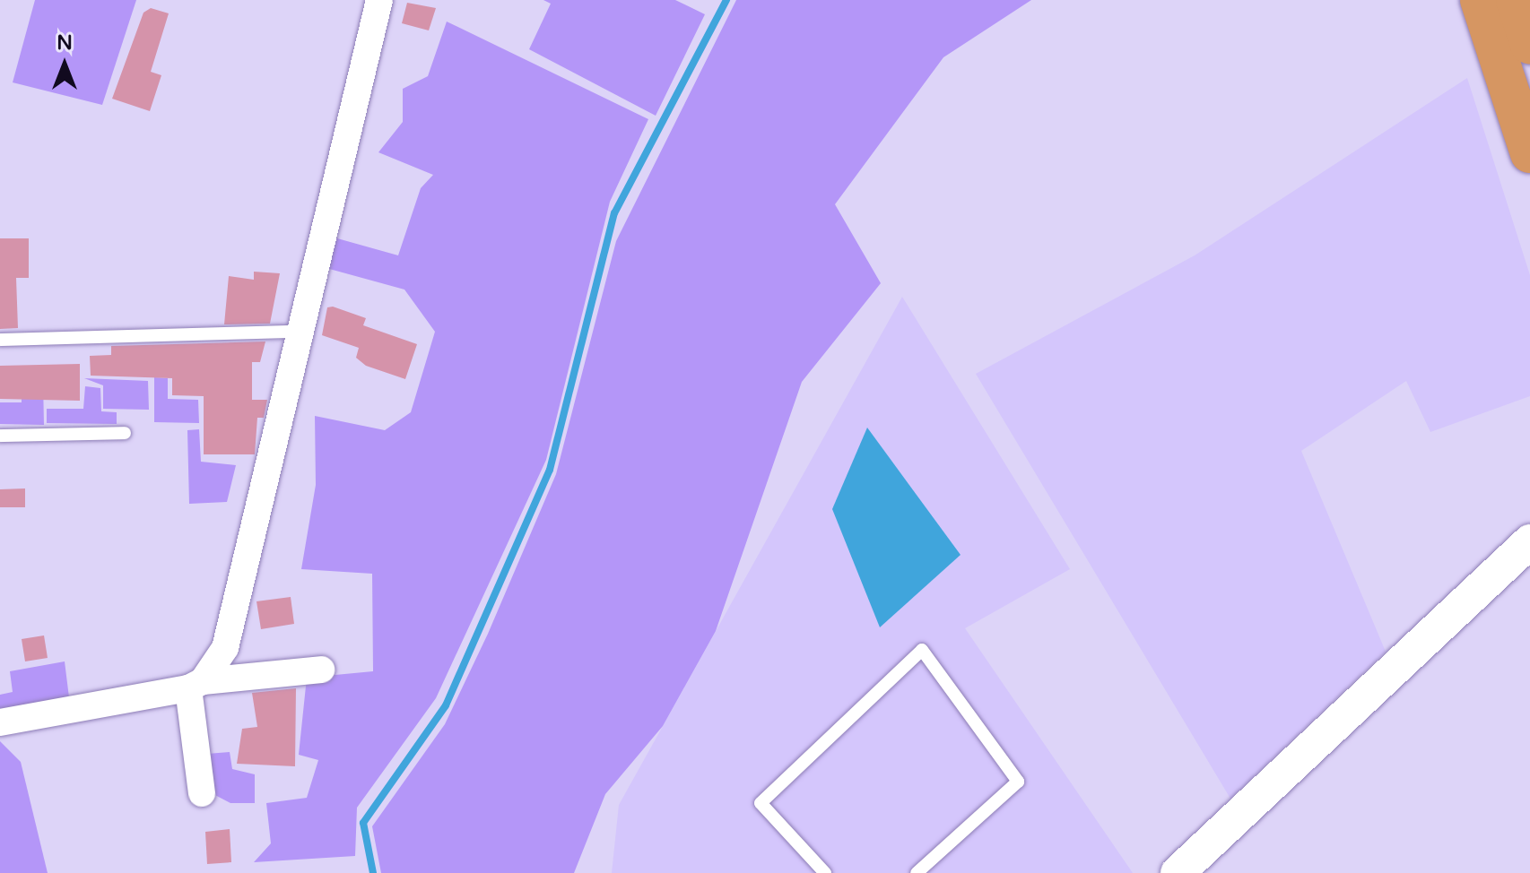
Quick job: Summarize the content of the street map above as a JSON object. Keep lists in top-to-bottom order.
{
  "north": "top"
}
